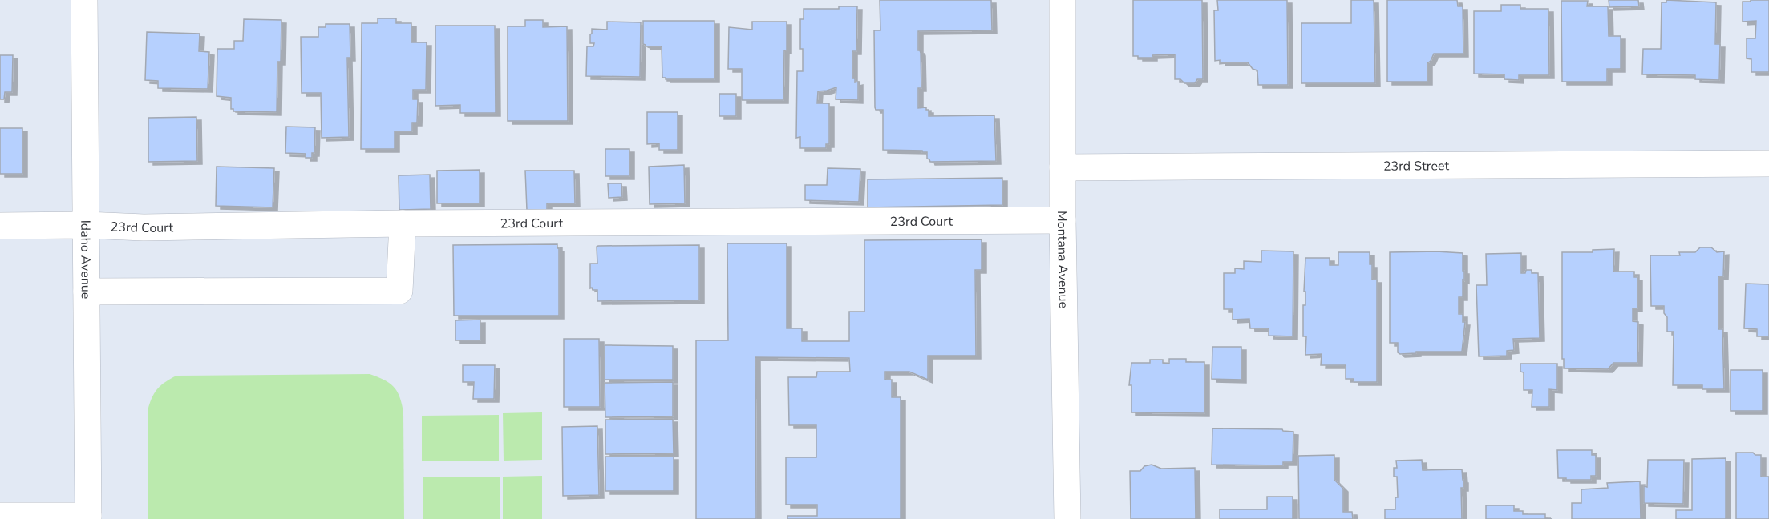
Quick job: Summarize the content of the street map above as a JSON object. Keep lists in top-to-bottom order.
{
  "streets": {
    "street": [
      "23rd Street",
      "23rd Court",
      "Idaho Avenue",
      "Montana Avenue"
    ]
  },
  "crossings": [
    ["23rd Street", "Montana Avenue"],
    ["23rd Court", "Idaho Avenue"],
    ["23rd Court", "Montana Avenue"]
  ]
}
